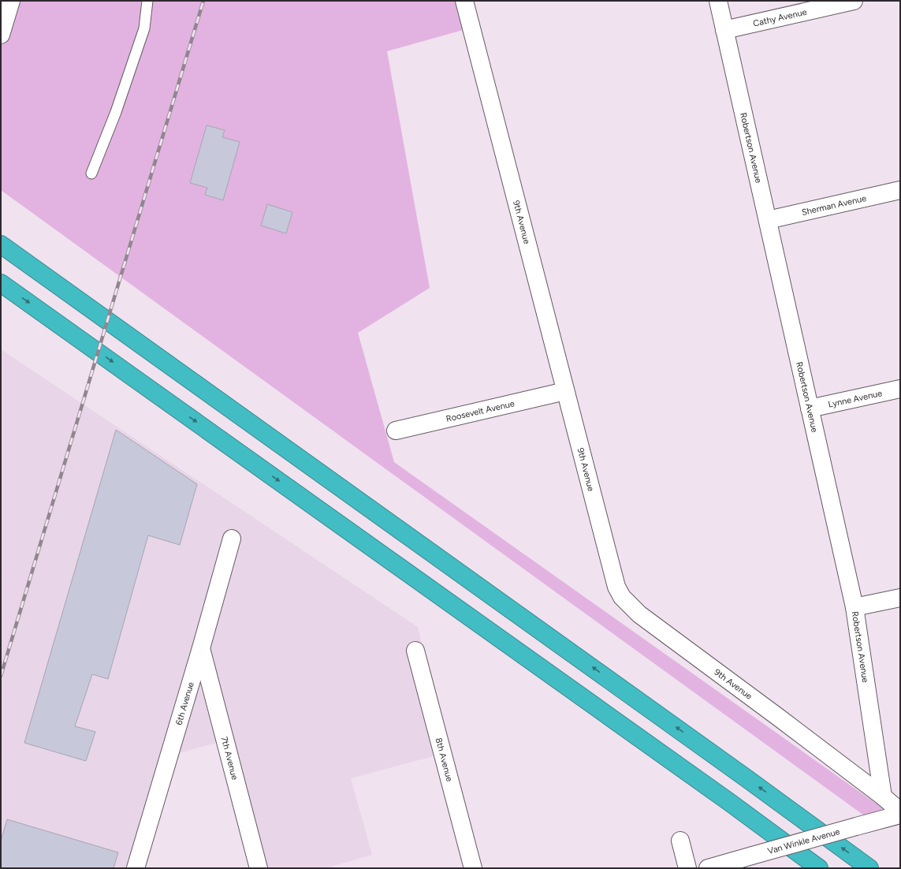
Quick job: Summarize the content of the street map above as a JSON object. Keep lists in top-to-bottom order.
{
  "streets": {
    "street": [
      "Cathy Avenue",
      "Robertson Avenue",
      "Sherman Avenue",
      "9th Avenue",
      "Lynne Avenue",
      "Roosevelt Avenue",
      "6th Avenue",
      "7th Avenue",
      "8th Avenue",
      "Van Winkle Avenue"
    ]
  },
  "crossings": [
    ["Cathy Avenue", "Robertson Avenue"],
    ["Robertson Avenue", "Sherman Avenue"],
    ["Robertson Avenue", "9th Avenue"],
    ["Robertson Avenue", "Lynne Avenue"],
    ["9th Avenue", "Roosevelt Avenue"],
    ["6th Avenue", "7th Avenue"]
  ]
}
